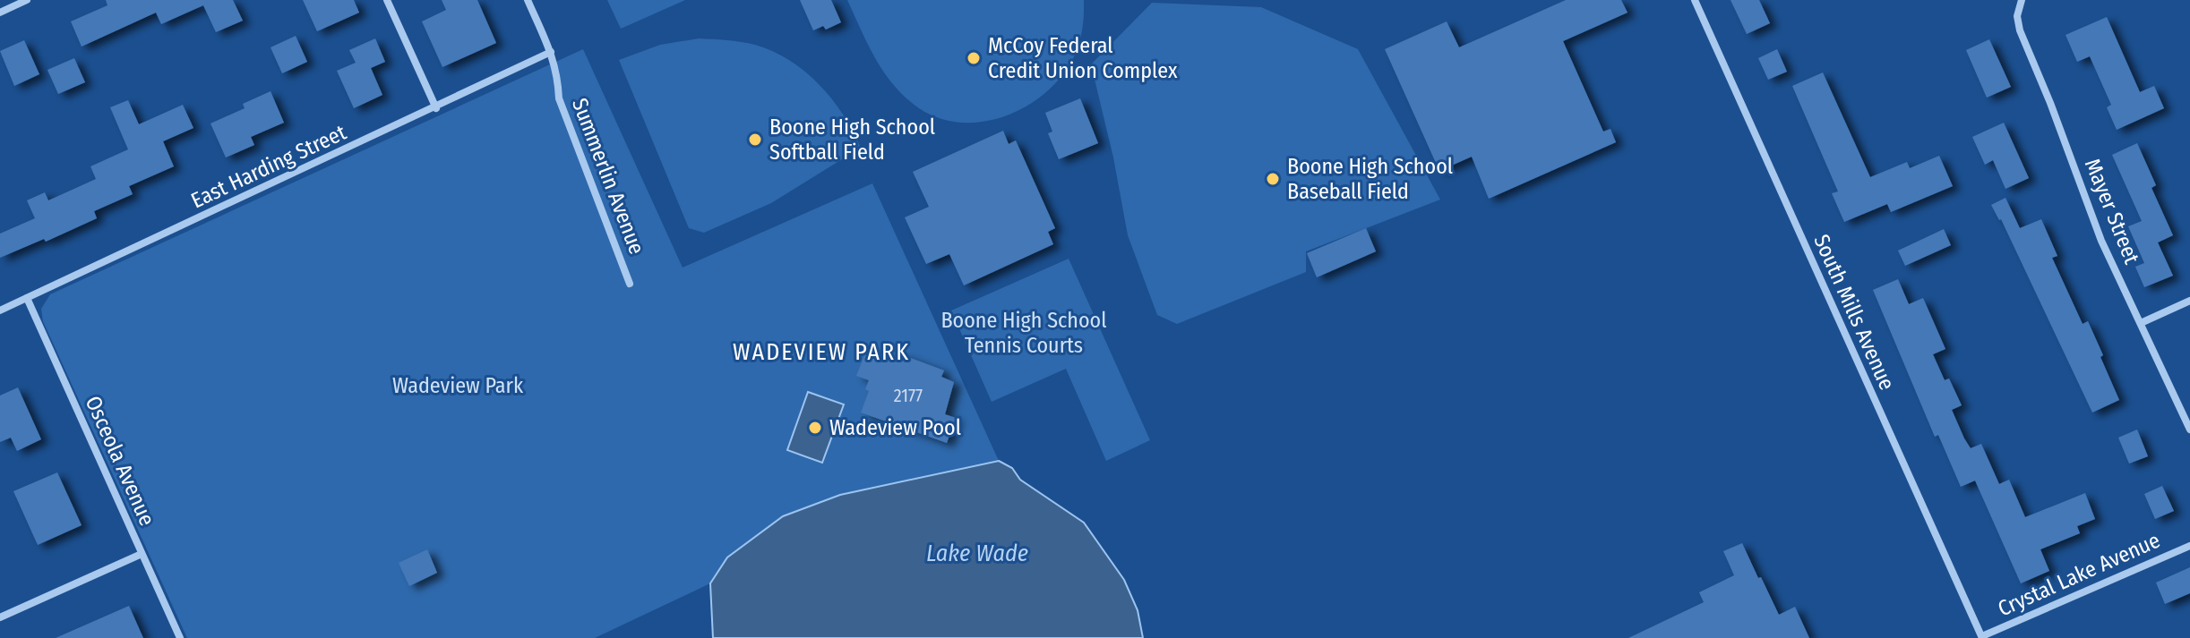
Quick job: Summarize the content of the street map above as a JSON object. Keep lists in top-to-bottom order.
{
  "streets": {
    "street": [
      "East Harding Street",
      "Summerlin Avenue",
      "Mayer Street",
      "South Mills Avenue",
      "Osceola Avenue",
      "Crystal Lake Avenue"
    ]
  },
  "crossings": [
    ["East Harding Street", "Summerlin Avenue"],
    ["East Harding Street", "Osceola Avenue"],
    ["South Mills Avenue", "Crystal Lake Avenue"]
  ],
  "districts": ["WADEVIEW PARK"],
  "water": ["Lake Wade"],
  "parks": ["Boone High School Tennis Courts", "Wadeview Park"],
  "places": [
    "McCoy Federal Credit Union Complex",
    "Boone High School Softball Field",
    "Boone High School Baseball Field",
    "Wadeview Pool"
  ],
  "house_numbers": ["2177"]
}
